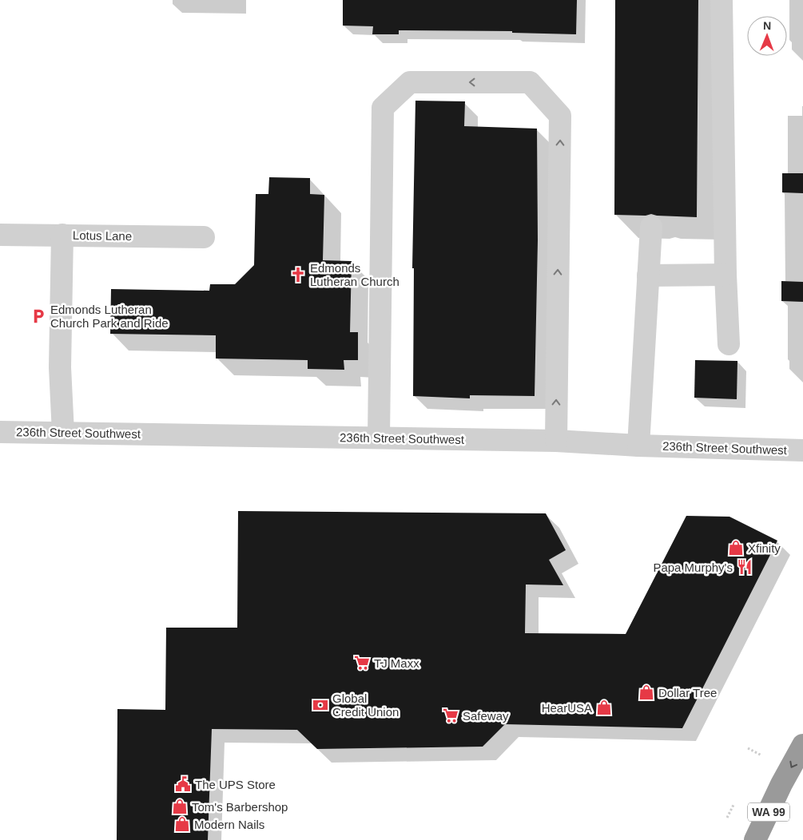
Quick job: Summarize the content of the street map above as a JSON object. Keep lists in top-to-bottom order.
{
  "streets": {
    "highway": ["WA 99"],
    "street": ["Lotus Lane", "236th Street Southwest"]
  },
  "places": {
    "church": ["Edmonds Lutheran Church"],
    "parking": ["Edmonds Lutheran Church Park and Ride"],
    "shop": [
      "Xfinity",
      "Dollar Tree",
      "HearUSA",
      "Tom's Barbershop",
      "Modern Nails"
    ],
    "restaurant": ["Papa Murphy's"],
    "supermarket": ["TJ Maxx", "Safeway"],
    "bank": ["Global Credit Union"],
    "public building": ["The UPS Store"]
  },
  "north": "top"
}
